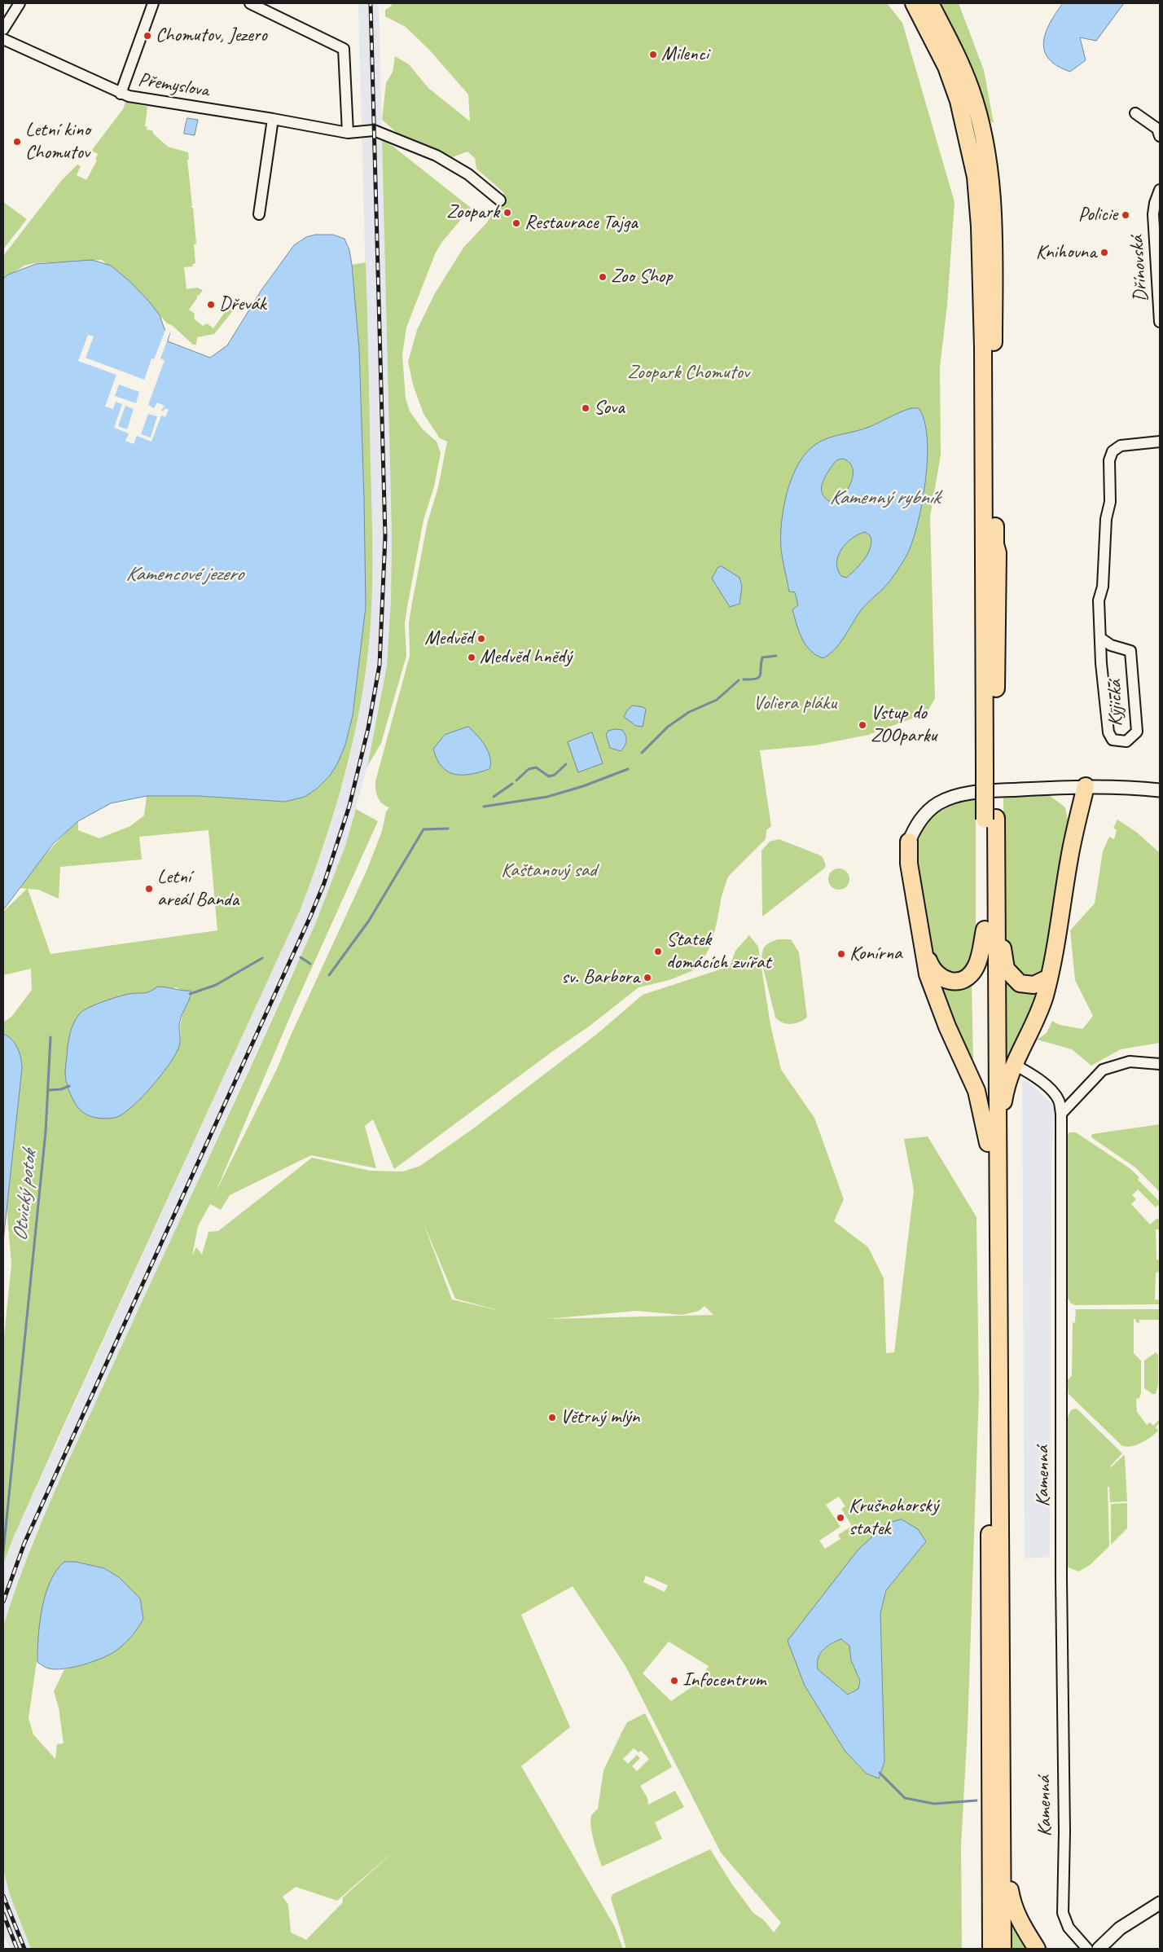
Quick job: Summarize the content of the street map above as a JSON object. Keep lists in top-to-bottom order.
{
  "streets": {
    "street": [
      "Přemyslova",
      "Dřínovská",
      "Kyjická",
      "Kamenná"
    ]
  },
  "water": ["Kamenný rybník", "Kamencové jezero", "Otvický potok"],
  "parks": ["Zoopark Chomutov", "Voliera pláku", "Kaštanový sad"],
  "places": [
    "Chomutov, Jezero",
    "Milenci",
    "Letní kino Chomutov",
    "Zoopark",
    "Policie",
    "Restaurace Tajga",
    "Knihovna",
    "Zoo Shop",
    "Dřevák",
    "Sova",
    "Medvěd",
    "Medvěd hnědý",
    "Vstup do ZOOparku",
    "Letní areál Banda",
    "Statek domácích zvířat",
    "Konírna",
    "sv. Barbora",
    "Větrný mlýn",
    "Krušnohorský statek",
    "Infocentrum"
  ]
}
